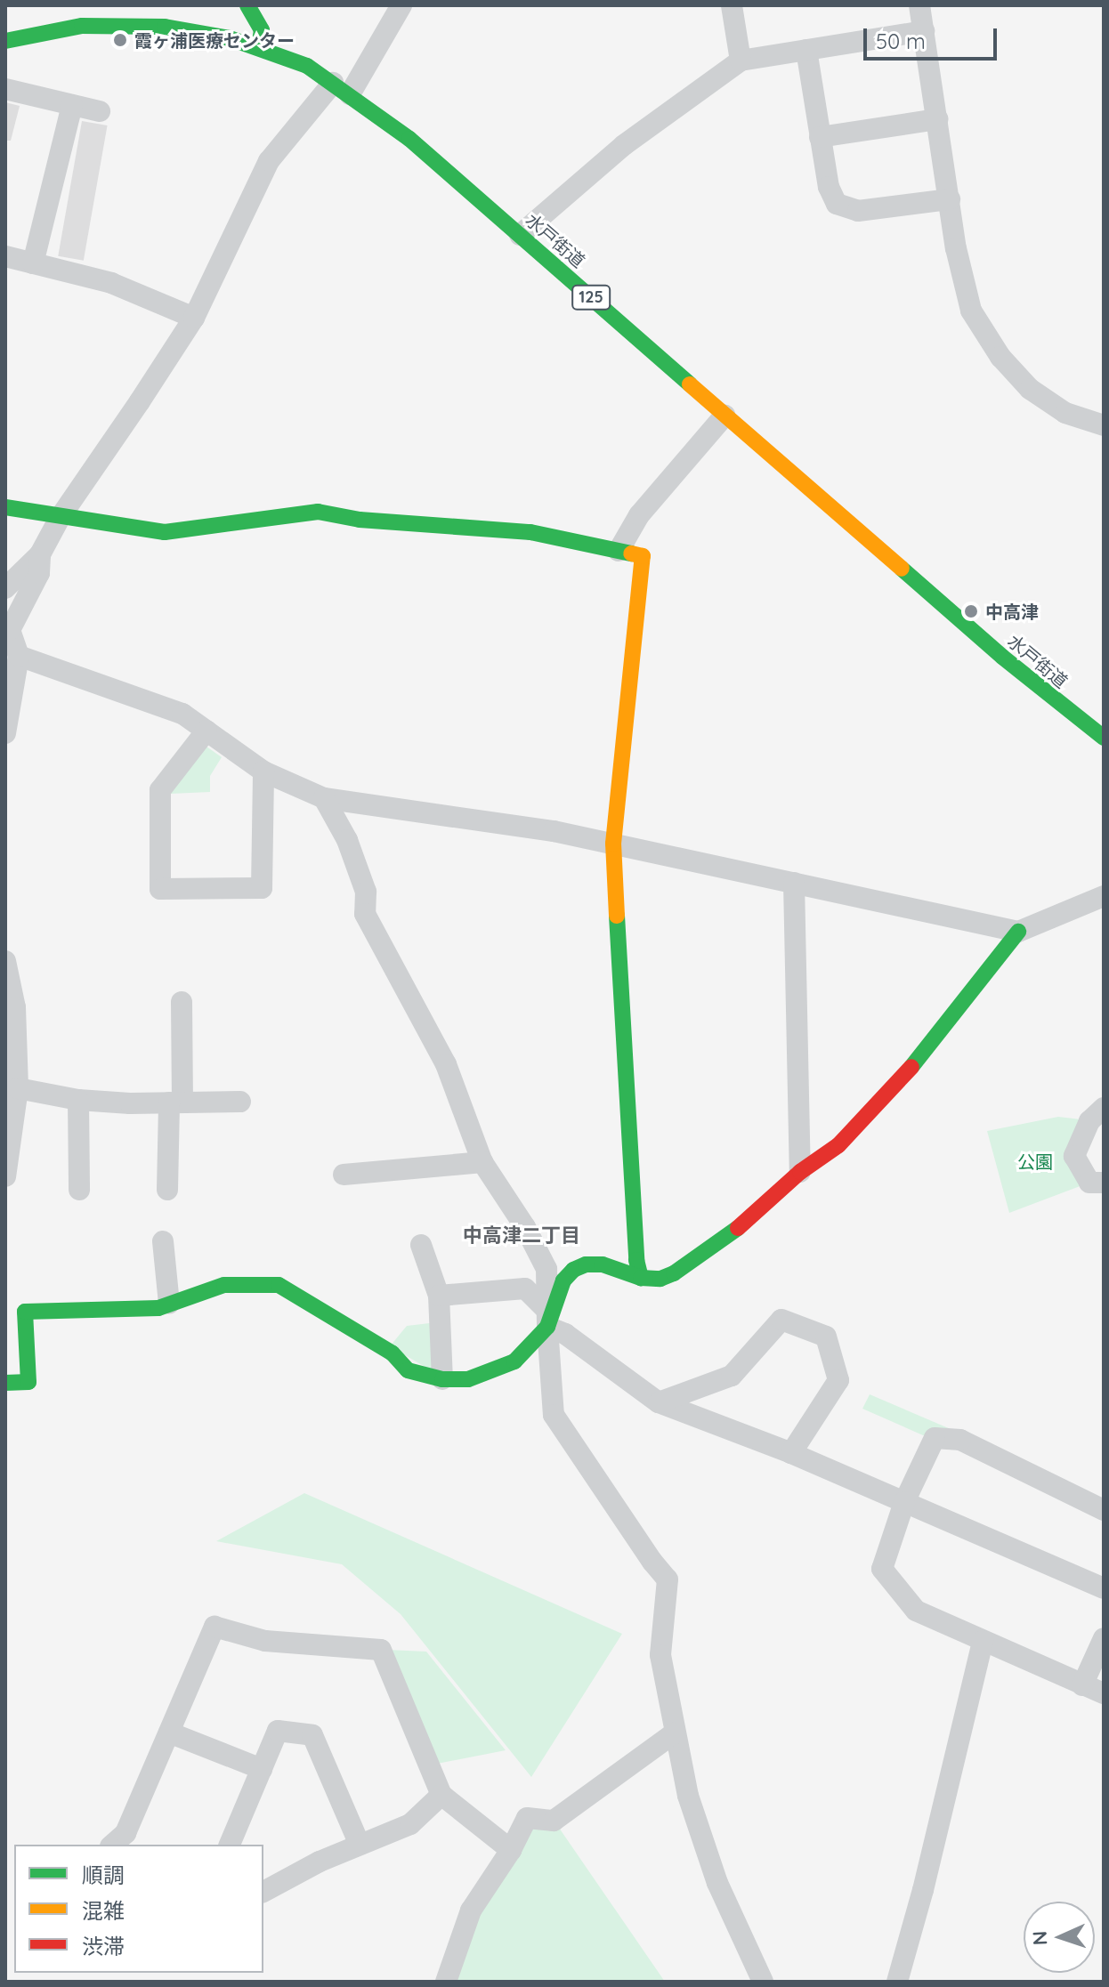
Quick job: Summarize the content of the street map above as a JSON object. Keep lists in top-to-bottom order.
{
  "streets": {
    "main road": ["水戸街道", "125"]
  },
  "districts": ["中高津二丁目"],
  "parks": ["公園"],
  "places": ["霞ヶ浦医療センター", "中高津"],
  "legend": ["順調", "混雑", "渋滞"],
  "scale_bar": "50 m",
  "north": "left"
}
